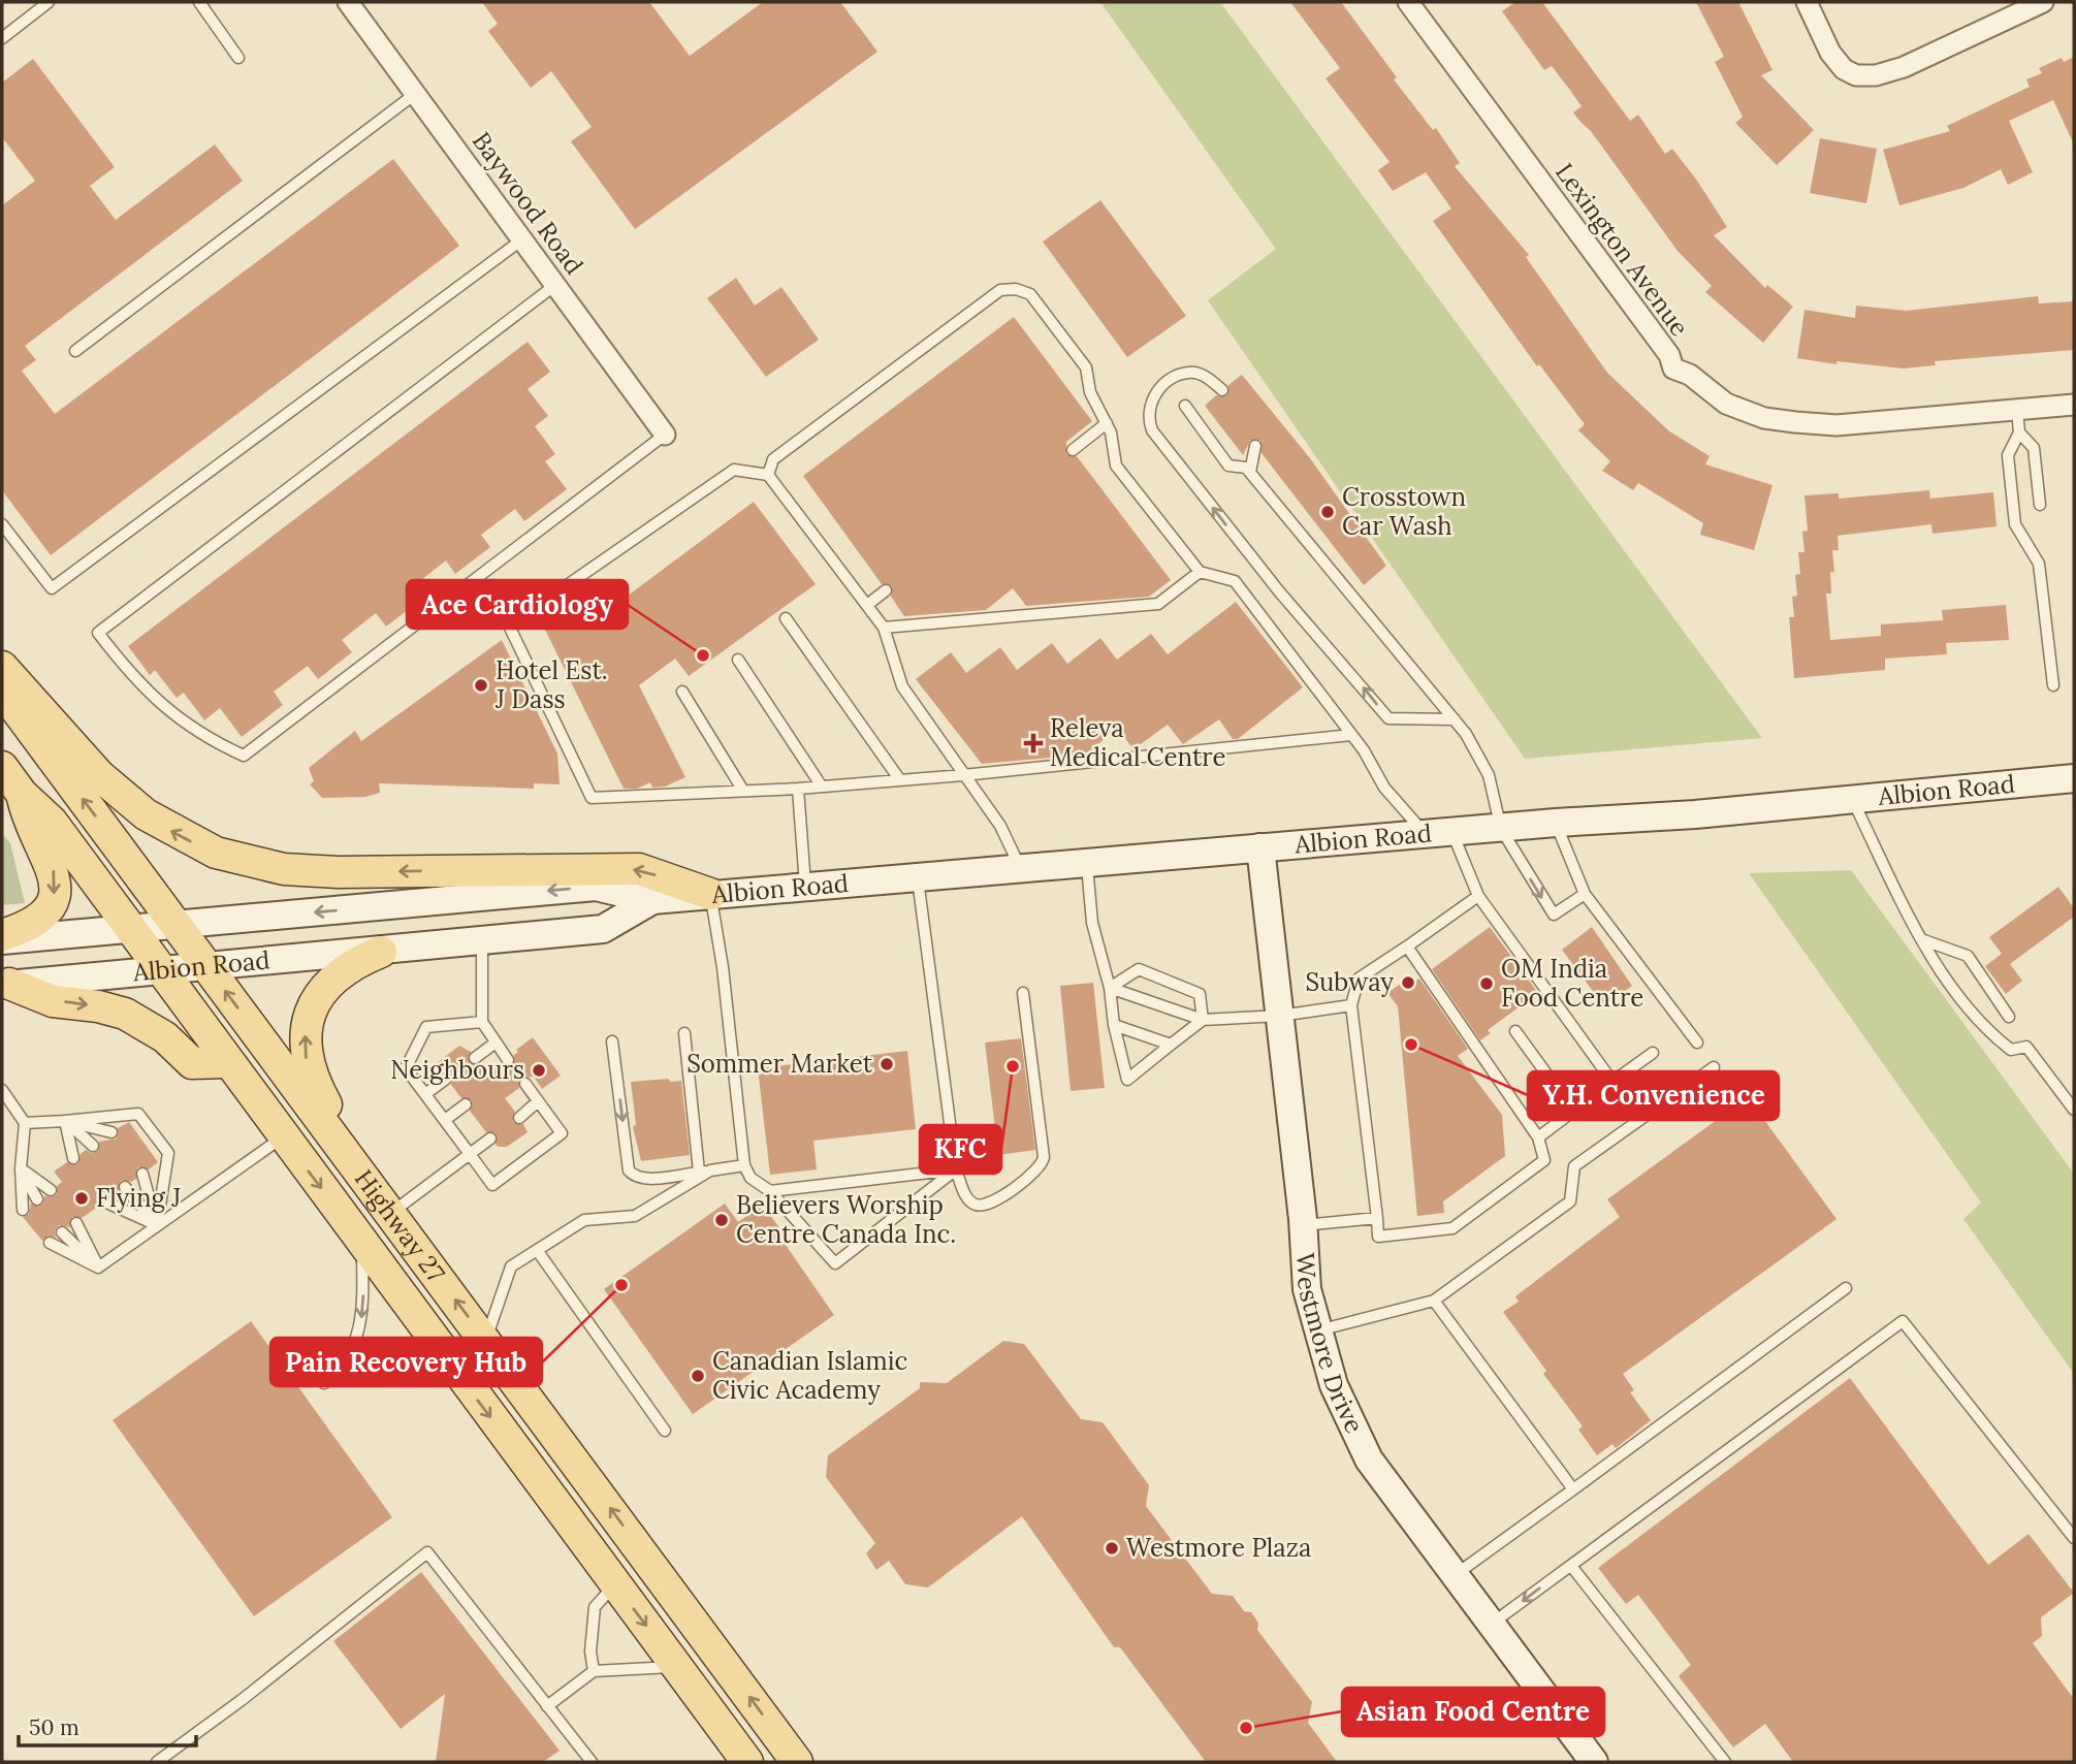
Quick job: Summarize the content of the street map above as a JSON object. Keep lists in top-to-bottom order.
{
  "streets": {
    "main road": ["Albion Road", "Highway 27", "Westmore Drive"],
    "street": ["Baywood Road", "Lexington Avenue"]
  },
  "crossings": [
    ["Albion Road", "Highway 27"],
    ["Albion Road", "Westmore Drive"]
  ],
  "places": {
    "other": [
      "Crosstown Car Wash",
      "Ace Cardiology",
      "Hotel Est. J Dass",
      "Subway",
      "OM India Food Centre",
      "Y.H. Convenience",
      "Sommer Market",
      "KFC",
      "Neighbours",
      "Flying J",
      "Believers Worship Centre Canada Inc.",
      "Pain Recovery Hub",
      "Canadian Islamic Civic Academy",
      "Westmore Plaza",
      "Asian Food Centre"
    ],
    "health": ["Releva Medical Centre"]
  },
  "scale_bar": "50 m"
}
